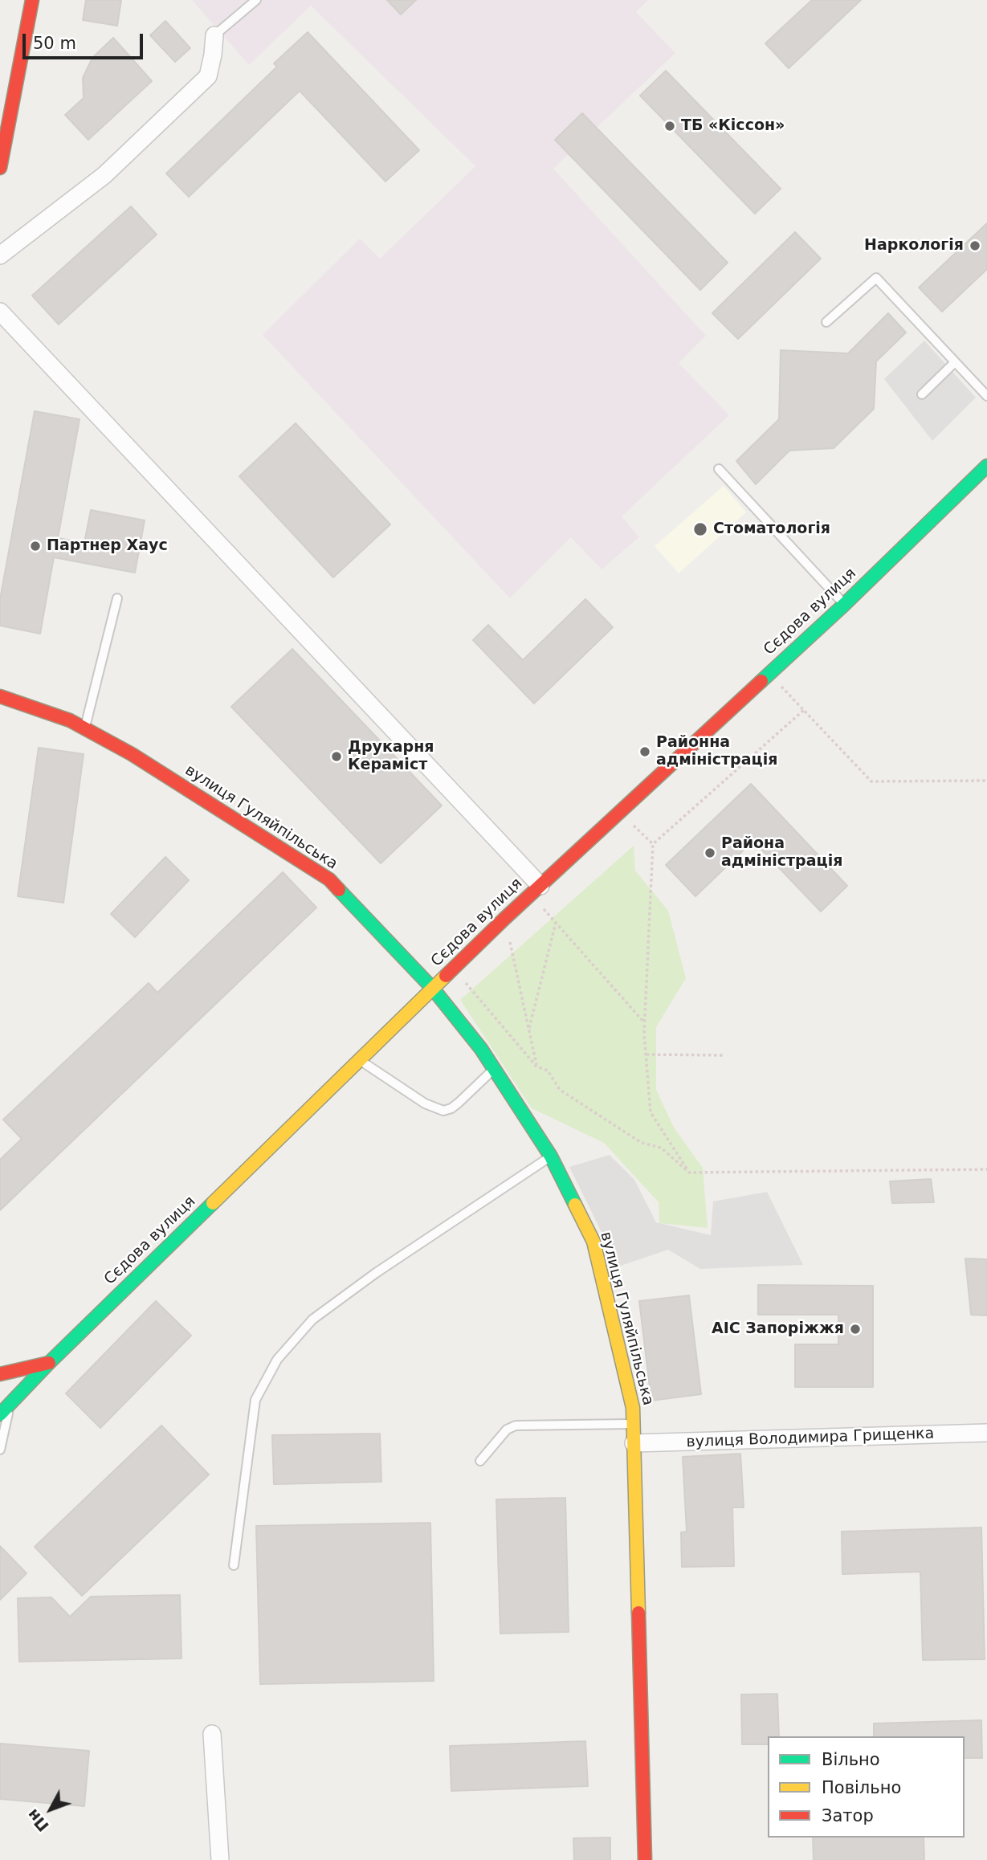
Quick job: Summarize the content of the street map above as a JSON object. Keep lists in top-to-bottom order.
{
  "streets": {
    "street": ["Сєдова вулиця", "вулиця Гуляйпільська", "вулиця Володимира Грищенка"]
  },
  "crossings": [
    ["Сєдова вулиця", "вулиця Гуляйпільська"],
    ["вулиця Гуляйпільська", "вулиця Володимира Грищенка"]
  ],
  "places": [
    "ТБ «Кіссон»",
    "Наркологія",
    "Стоматологія",
    "Партнер Хаус",
    "Районна адміністрація",
    "Друкарня Кераміст",
    "Района адміністрація",
    "АІС Запоріжжя"
  ],
  "legend": ["Вільно", "Повільно", "Затор"],
  "scale_bar": "50 m",
  "north": "bottom left"
}
